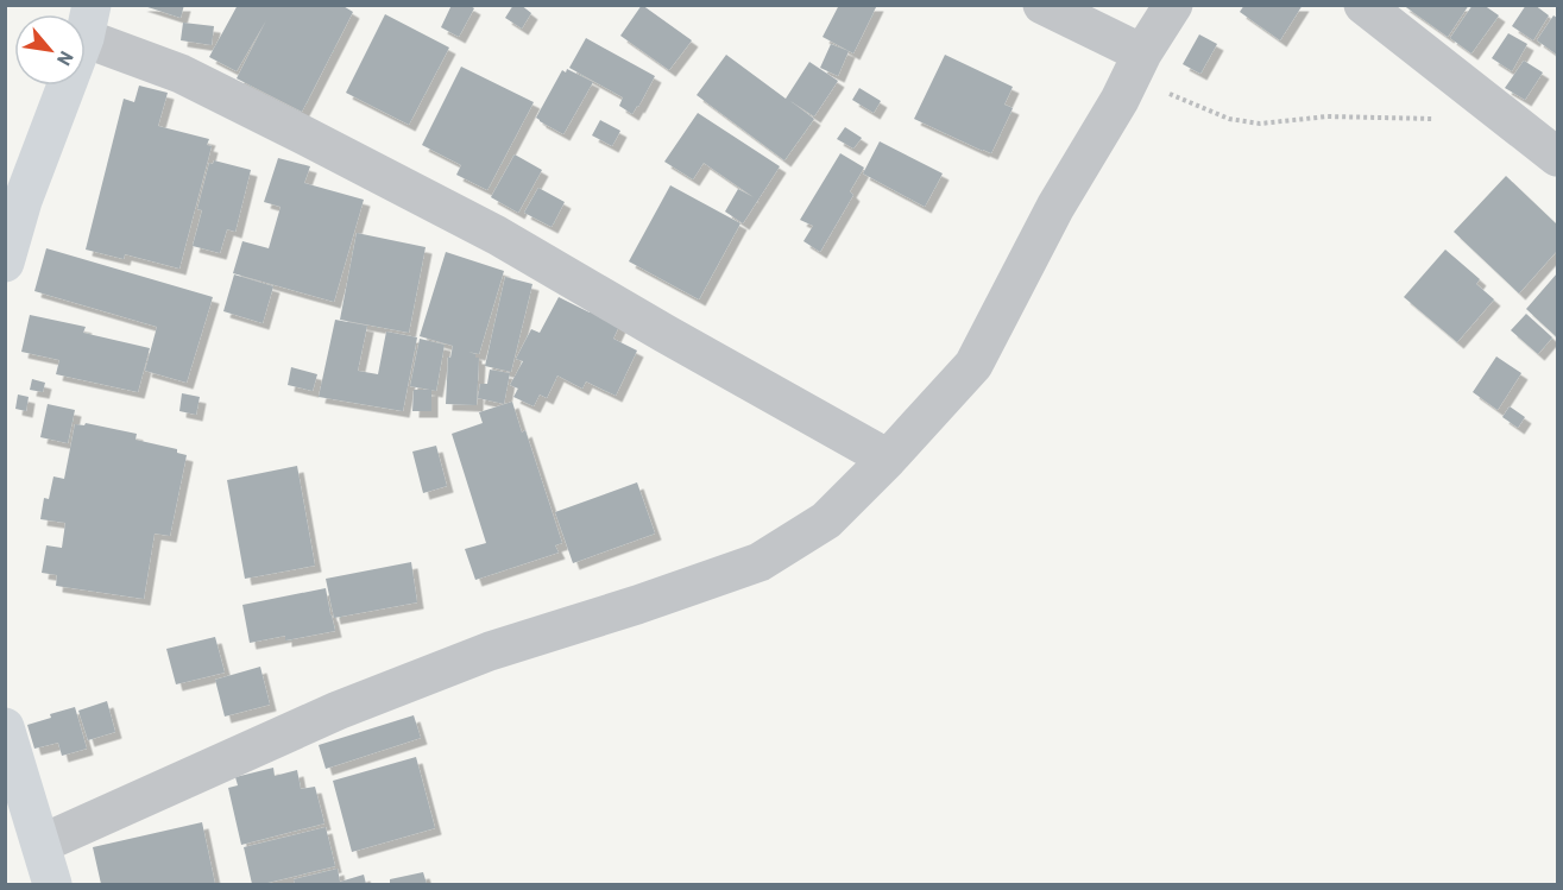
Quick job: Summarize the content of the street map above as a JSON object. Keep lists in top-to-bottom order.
{
  "north": "bottom right"
}
